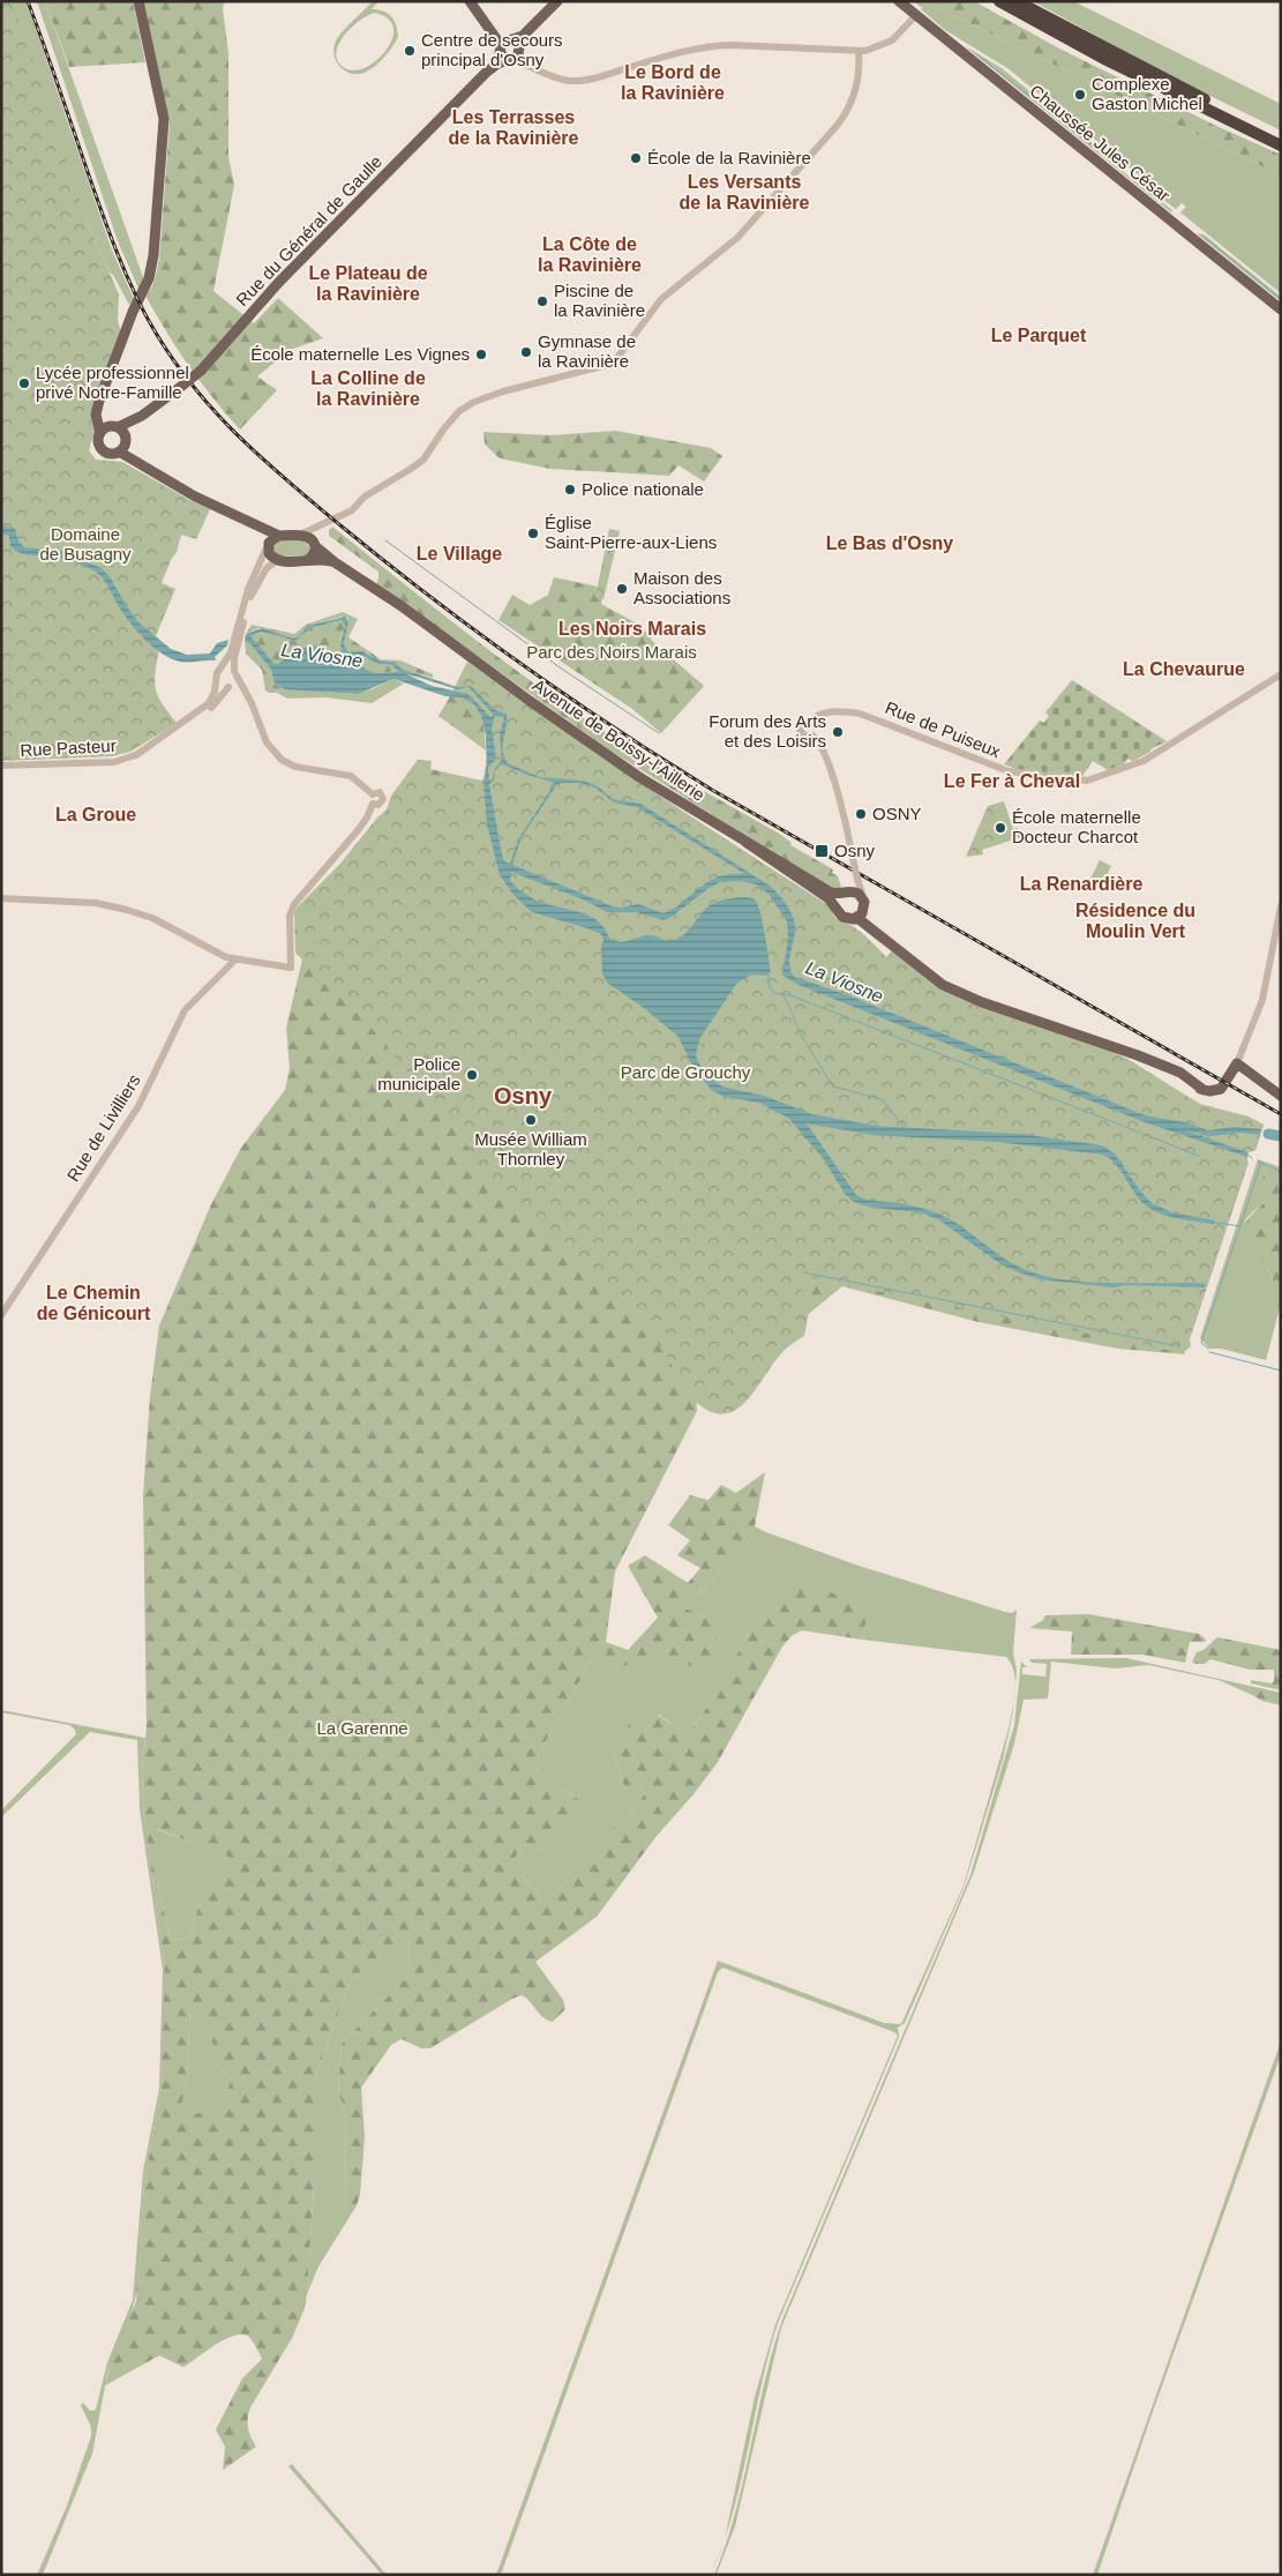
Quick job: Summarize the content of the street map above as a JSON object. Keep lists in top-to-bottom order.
{
  "streets": {
    "main road": ["Chaussée Jules César", "Rue du Général de Gaulle", "Avenue de Boissy-l'Aillerie"],
    "street": ["Rue de Puiseux", "Rue Pasteur", "Rue de Livilliers"]
  },
  "districts": [
    "Le Bord de la Ravinière",
    "Les Terrasses de la Ravinière",
    "Les Versants de la Ravinière",
    "La Côte de la Ravinière",
    "Le Plateau de la Ravinière",
    "Le Parquet",
    "La Colline de la Ravinière",
    "Le Bas d'Osny",
    "Le Village",
    "Les Noirs Marais",
    "La Chevaurue",
    "Le Fer à Cheval",
    "La Groue",
    "La Renardière",
    "Résidence du Moulin Vert",
    "Osny",
    "Le Chemin de Génicourt"
  ],
  "water": ["La Viosne"],
  "parks": [
    "Domaine de Busagny",
    "Parc des Noirs Marais",
    "Parc de Grouchy",
    "La Garenne"
  ],
  "places": {
    "other": [
      "Centre de secours principal d'Osny",
      "Complexe Gaston Michel",
      "École de la Ravinière",
      "Piscine de la Ravinière",
      "Gymnase de la Ravinière",
      "École maternelle Les Vignes",
      "Lycée professionnel privé Notre-Famille",
      "Police nationale",
      "Église Saint-Pierre-aux-Liens",
      "Maison des Associations",
      "Forum des Arts et des Loisirs",
      "OSNY",
      "École maternelle Docteur Charcot",
      "Police municipale",
      "Musée William Thornley"
    ],
    "transit": ["Osny"]
  }
}
